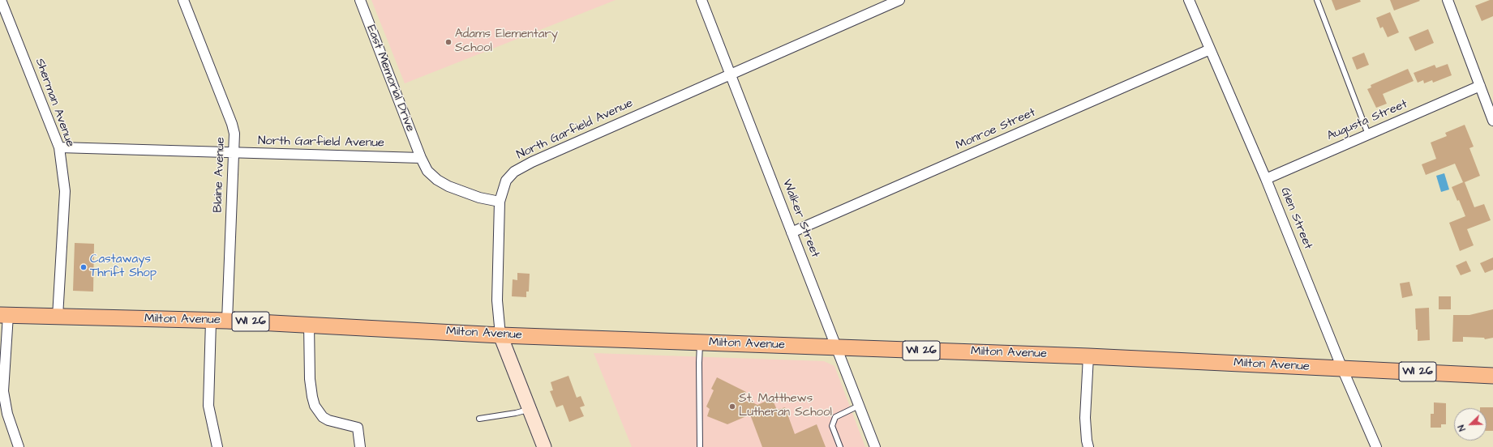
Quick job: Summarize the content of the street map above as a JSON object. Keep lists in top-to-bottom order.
{
  "streets": {
    "main road": ["Milton Avenue", "WI 26"],
    "street": [
      "East Memorial Drive",
      "Sherman Avenue",
      "Augusta Street",
      "North Garfield Avenue",
      "Monroe Street",
      "Blaine Avenue",
      "Walker Street",
      "Glen Street"
    ]
  },
  "crossings": [
    ["East Memorial Drive", "North Garfield Avenue"],
    ["Sherman Avenue", "North Garfield Avenue"],
    ["Sherman Avenue", "Milton Avenue"],
    ["Augusta Street", "Glen Street"],
    ["North Garfield Avenue", "Blaine Avenue"],
    ["North Garfield Avenue", "Walker Street"],
    ["Monroe Street", "Walker Street"],
    ["Monroe Street", "Glen Street"],
    ["Blaine Avenue", "Milton Avenue"],
    ["Walker Street", "Milton Avenue"],
    ["Glen Street", "Milton Avenue"]
  ],
  "places": ["Adams Elementary School", "Castaways Thrift Shop", "St. Matthews Lutheran School"],
  "north": "bottom left"
}
